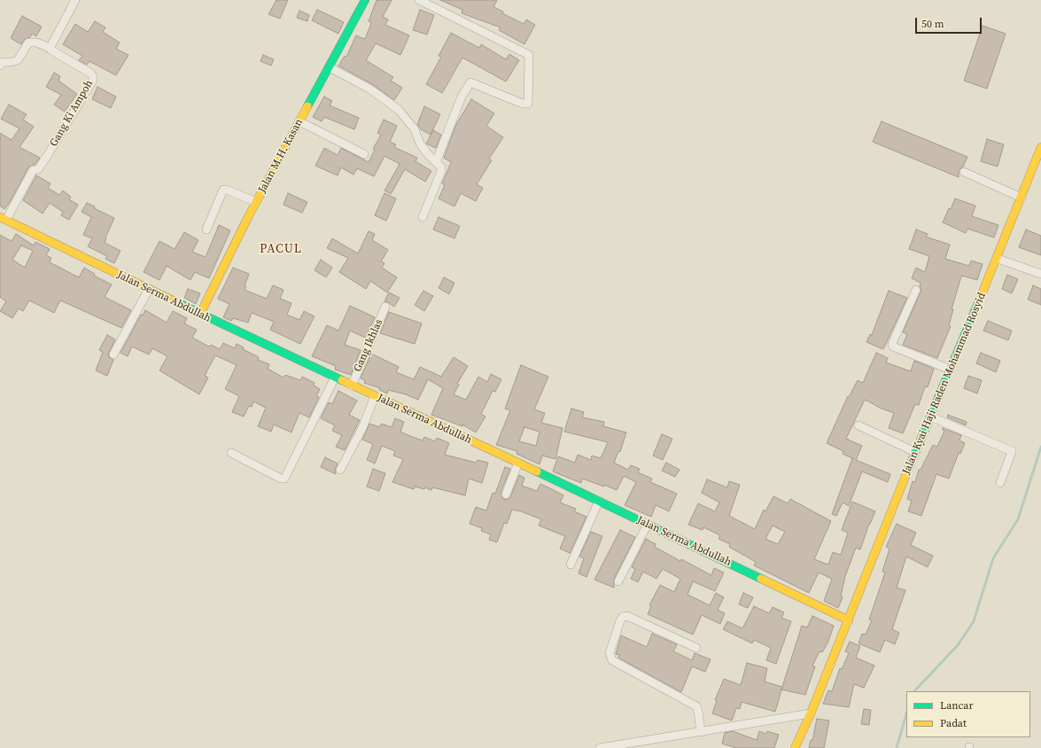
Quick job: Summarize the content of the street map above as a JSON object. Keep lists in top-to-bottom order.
{
  "streets": {
    "main road": ["Jalan M.H. Kasan", "Jalan Serma Abdullah", "Jalan Kyai Haji Raden Mohammad Rosyid"],
    "street": ["Gang Ki Ampoh", "Gang Ikhlas"]
  },
  "crossings": [
    ["Gang Ki Ampoh", "Jalan Serma Abdullah"],
    ["Jalan M.H. Kasan", "Jalan Serma Abdullah"],
    ["Jalan Serma Abdullah", "Gang Ikhlas"],
    ["Jalan Serma Abdullah", "Jalan Kyai Haji Raden Mohammad Rosyid"]
  ],
  "districts": ["PACUL"],
  "legend": ["Lancar", "Padat"],
  "scale_bar": "50 m"
}
